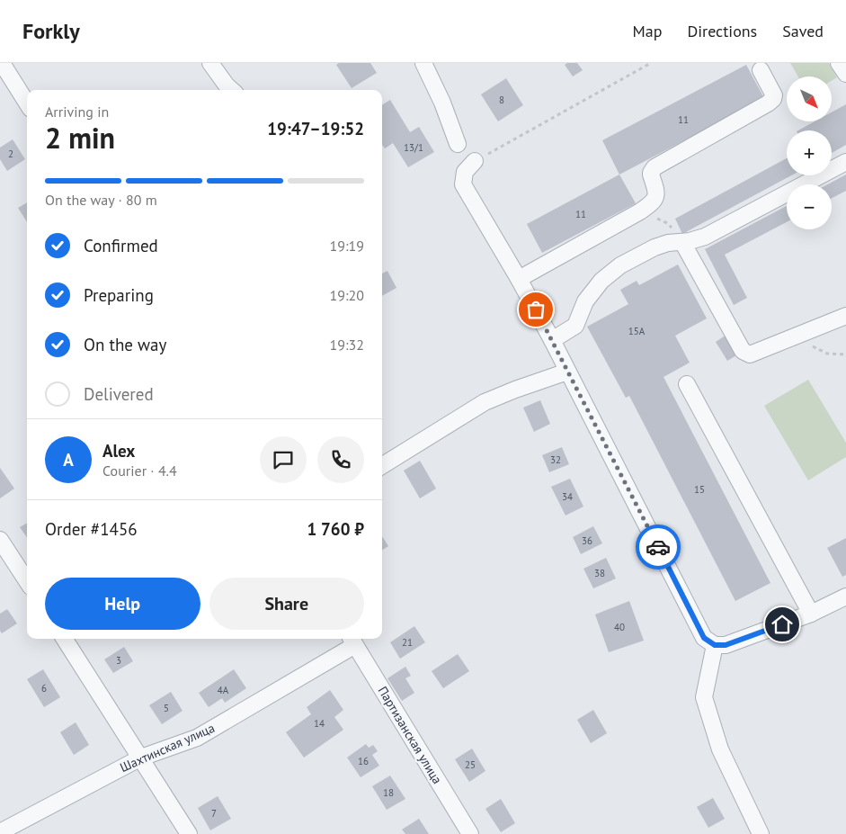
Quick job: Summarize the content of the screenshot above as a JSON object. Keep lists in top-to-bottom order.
{
  "streets": {
    "street": ["Партизанская улица", "Шахтинская улица"]
  },
  "crossings": [
    ["Партизанская улица", "Шахтинская улица"]
  ],
  "house_numbers": [
    "8",
    "11",
    "13/1",
    "2",
    "11",
    "15А",
    "32",
    "15",
    "34",
    "36",
    "38",
    "40",
    "21",
    "3",
    "6",
    "4А",
    "5",
    "14",
    "16",
    "25",
    "18",
    "7"
  ],
  "north": "bottom right",
  "page": {
    "header": "Forkly",
    "nav": ["Map", "Directions", "Saved"],
    "map_buttons": ["+", "−"],
    "heading": ["2 min", "Arriving in", "19:47–19:52"],
    "panel": [
      "Alex",
      "Courier · 4.4",
      "Order #1456",
      "1 760 ₽"
    ],
    "bar": "On the way · 80 m",
    "list": [
      ["Confirmed", "19:19"],
      ["Preparing", "19:20"],
      ["On the way", "19:32"],
      "Delivered"
    ],
    "round": "A",
    "buttons": ["Help", "Share"]
  }
}
